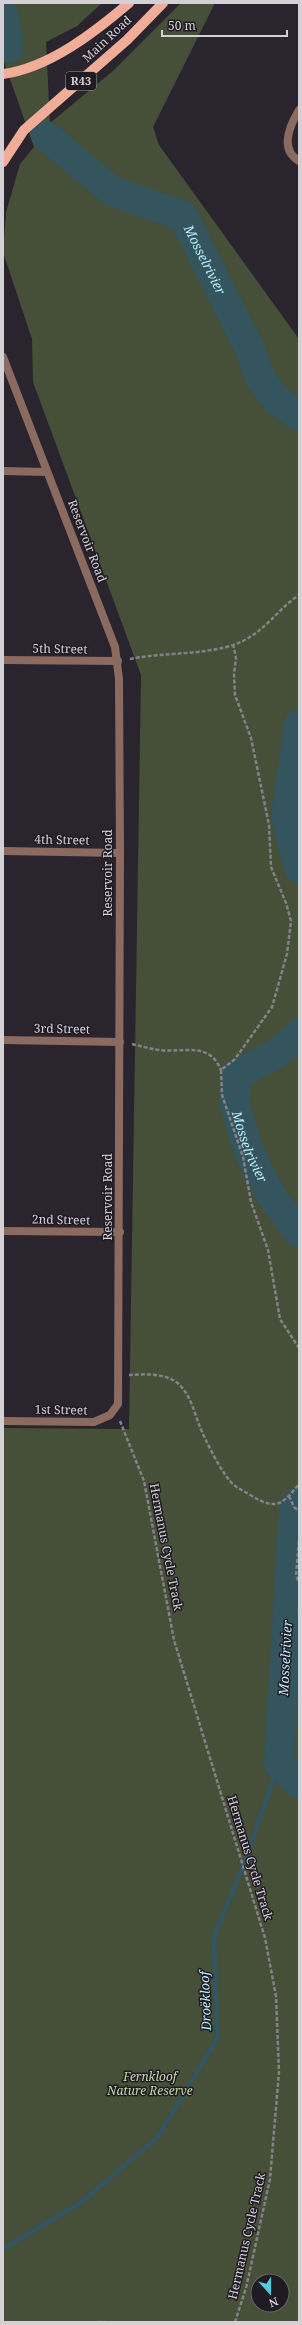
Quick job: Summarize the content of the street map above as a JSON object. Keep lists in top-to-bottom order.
{
  "streets": {
    "main road": ["Main Road", "R43"],
    "street": [
      "Reservoir Road",
      "5th Street",
      "4th Street",
      "3rd Street",
      "2nd Street",
      "1st Street"
    ],
    "path": ["Hermanus Cycle Track"]
  },
  "crossings": [
    ["Reservoir Road", "5th Street"],
    ["Reservoir Road", "4th Street"],
    ["Reservoir Road", "3rd Street"],
    ["Reservoir Road", "2nd Street"],
    ["Reservoir Road", "1st Street"],
    ["Reservoir Road", "Hermanus Cycle Track"],
    ["1st Street", "Hermanus Cycle Track"]
  ],
  "water": ["Mosselrivier", "Droëkloof"],
  "parks": ["Fernkloof Nature Reserve"],
  "scale_bar": "50 m",
  "north": "bottom"
}
